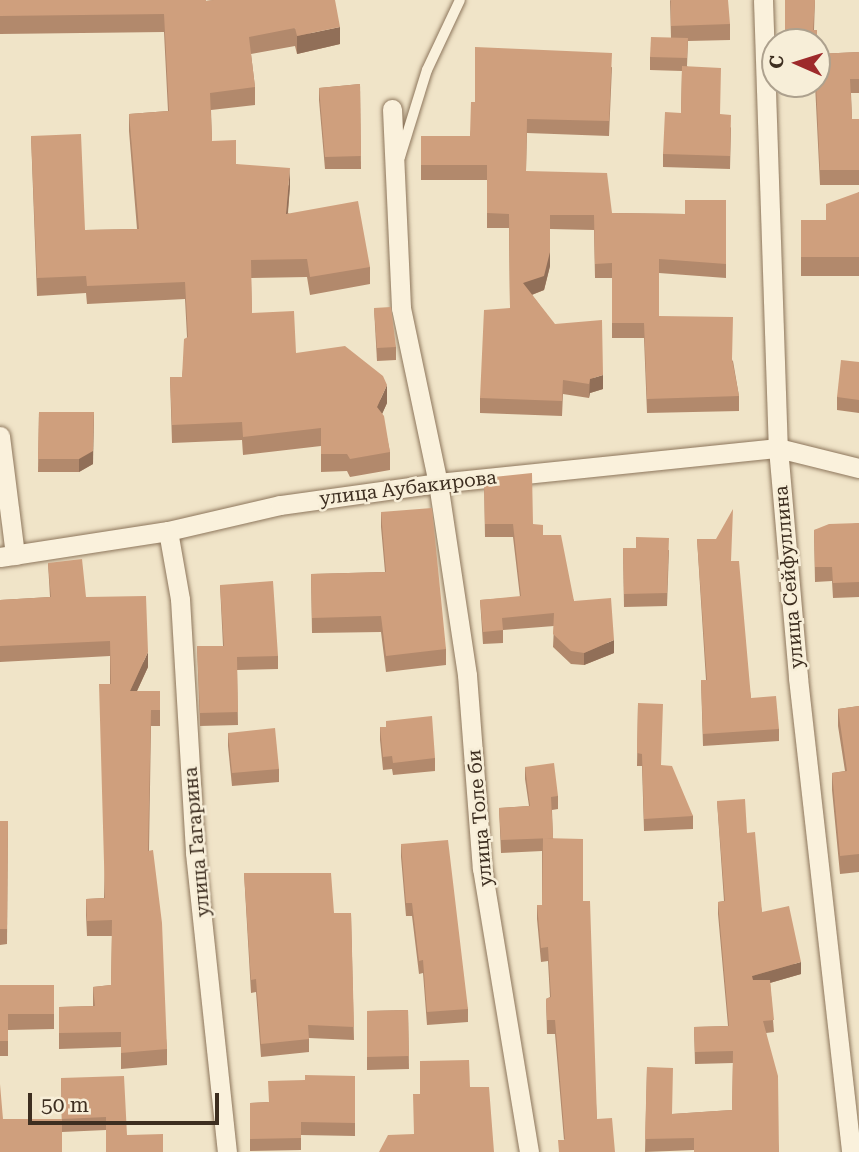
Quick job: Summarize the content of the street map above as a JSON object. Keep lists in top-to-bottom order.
{
  "streets": {
    "street": [
      "улица Аубакирова",
      "улица Сейфуллина",
      "улица Толе би",
      "улица Гагарина"
    ]
  },
  "crossings": [
    ["улица Аубакирова", "улица Сейфуллина"],
    ["улица Аубакирова", "улица Толе би"],
    ["улица Аубакирова", "улица Гагарина"]
  ],
  "scale_bar": "50 m",
  "north": "left"
}
